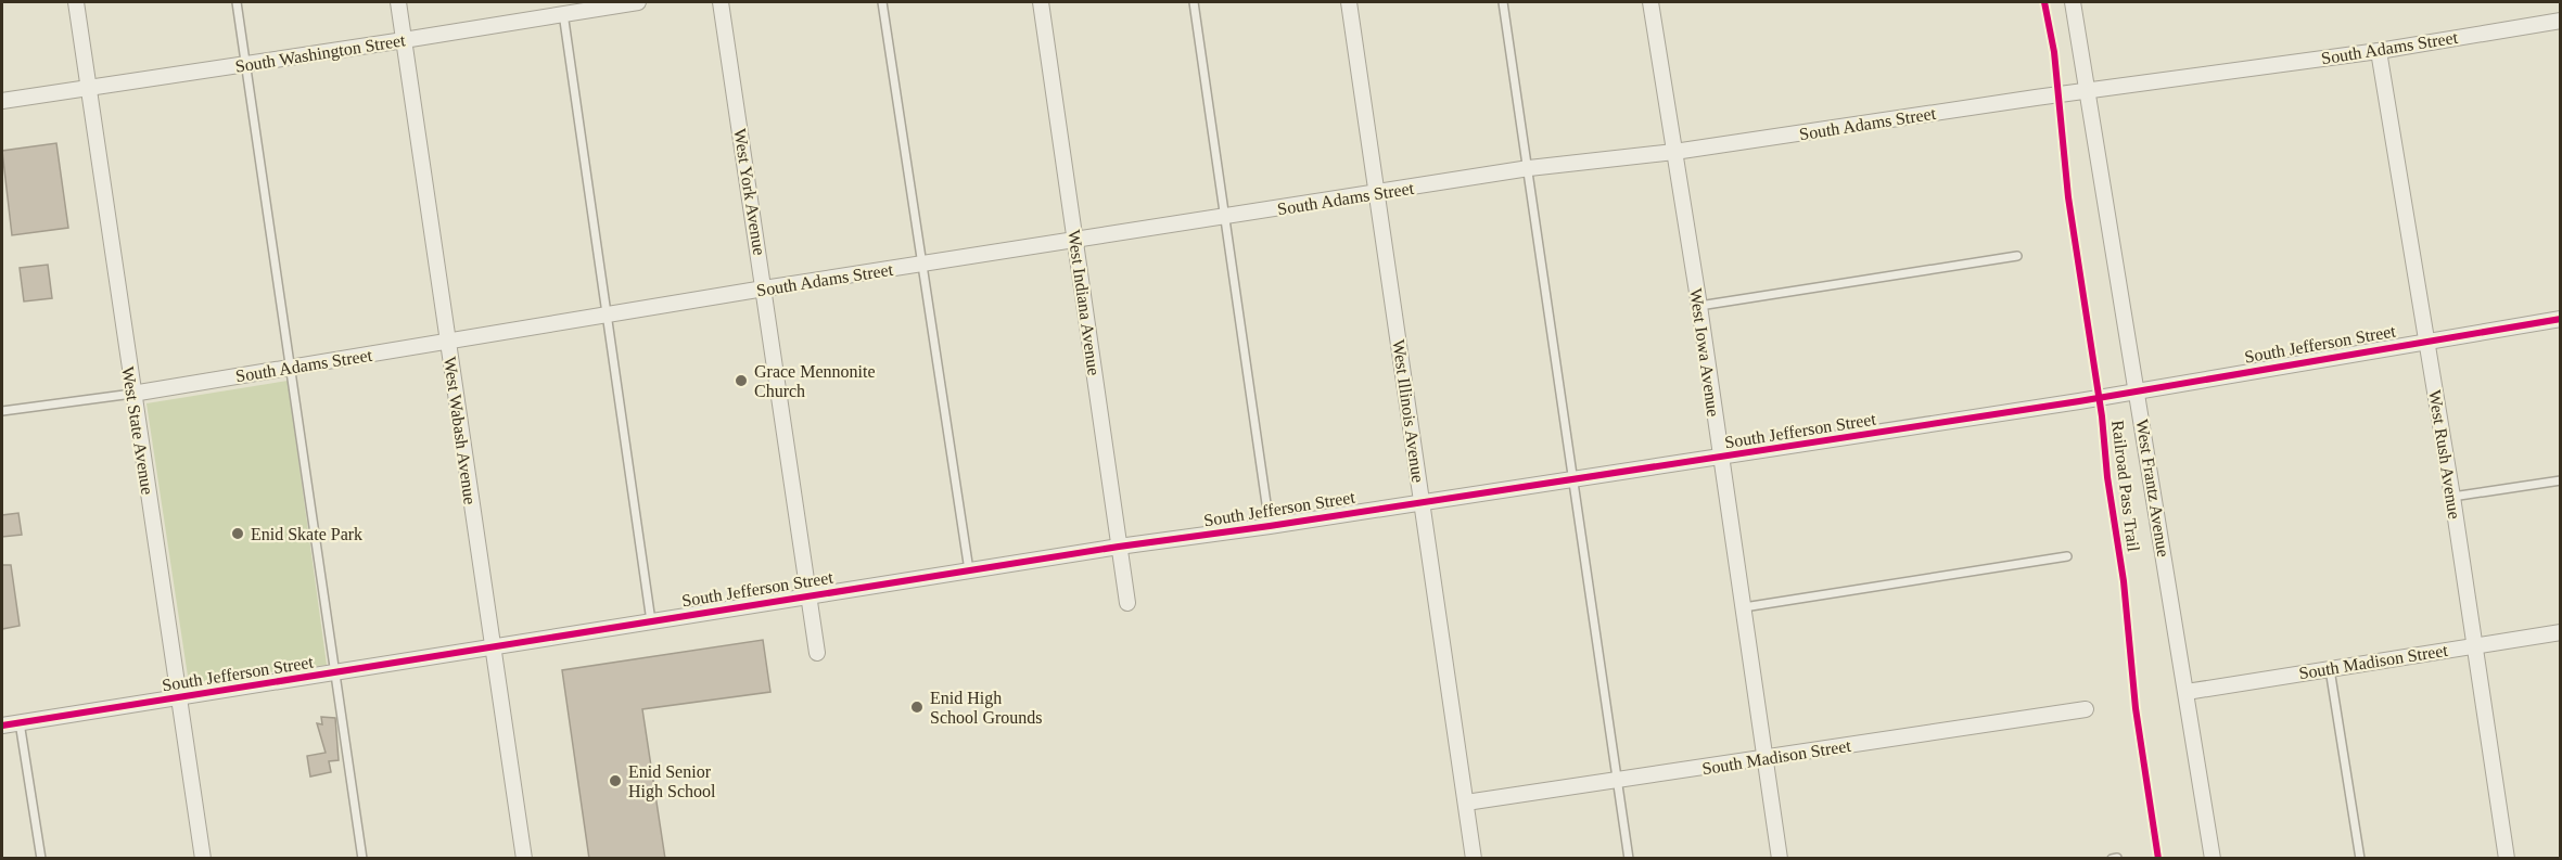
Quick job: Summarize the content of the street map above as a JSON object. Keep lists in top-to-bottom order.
{
  "streets": {
    "street": [
      "South Adams Street",
      "South Washington Street",
      "West York Avenue",
      "West Indiana Avenue",
      "South Jefferson Street",
      "West Iowa Avenue",
      "West Illinois Avenue",
      "West State Avenue",
      "West Wabash Avenue",
      "West Rush Avenue",
      "West Frantz Avenue",
      "South Madison Street"
    ],
    "cycle path": ["Railroad Pass Trail"]
  },
  "crossings": [
    ["South Adams Street", "West York Avenue"],
    ["South Adams Street", "West Indiana Avenue"],
    ["South Adams Street", "West Iowa Avenue"],
    ["South Adams Street", "West Illinois Avenue"],
    ["South Adams Street", "West State Avenue"],
    ["South Adams Street", "West Wabash Avenue"],
    ["South Adams Street", "West Rush Avenue"],
    ["South Adams Street", "West Frantz Avenue"],
    ["South Washington Street", "West State Avenue"],
    ["South Washington Street", "West Wabash Avenue"],
    ["West York Avenue", "South Jefferson Street"],
    ["West Indiana Avenue", "South Jefferson Street"],
    ["South Jefferson Street", "West Iowa Avenue"],
    ["South Jefferson Street", "West Illinois Avenue"],
    ["South Jefferson Street", "West State Avenue"],
    ["South Jefferson Street", "West Wabash Avenue"],
    ["South Jefferson Street", "West Rush Avenue"],
    ["South Jefferson Street", "West Frantz Avenue"],
    ["West Iowa Avenue", "South Madison Street"],
    ["West Illinois Avenue", "South Madison Street"],
    ["West Rush Avenue", "South Madison Street"],
    ["West Frantz Avenue", "South Madison Street"]
  ],
  "places": [
    "Grace Mennonite Church",
    "Enid Skate Park",
    "Enid High School Grounds",
    "Enid Senior High School"
  ]
}
